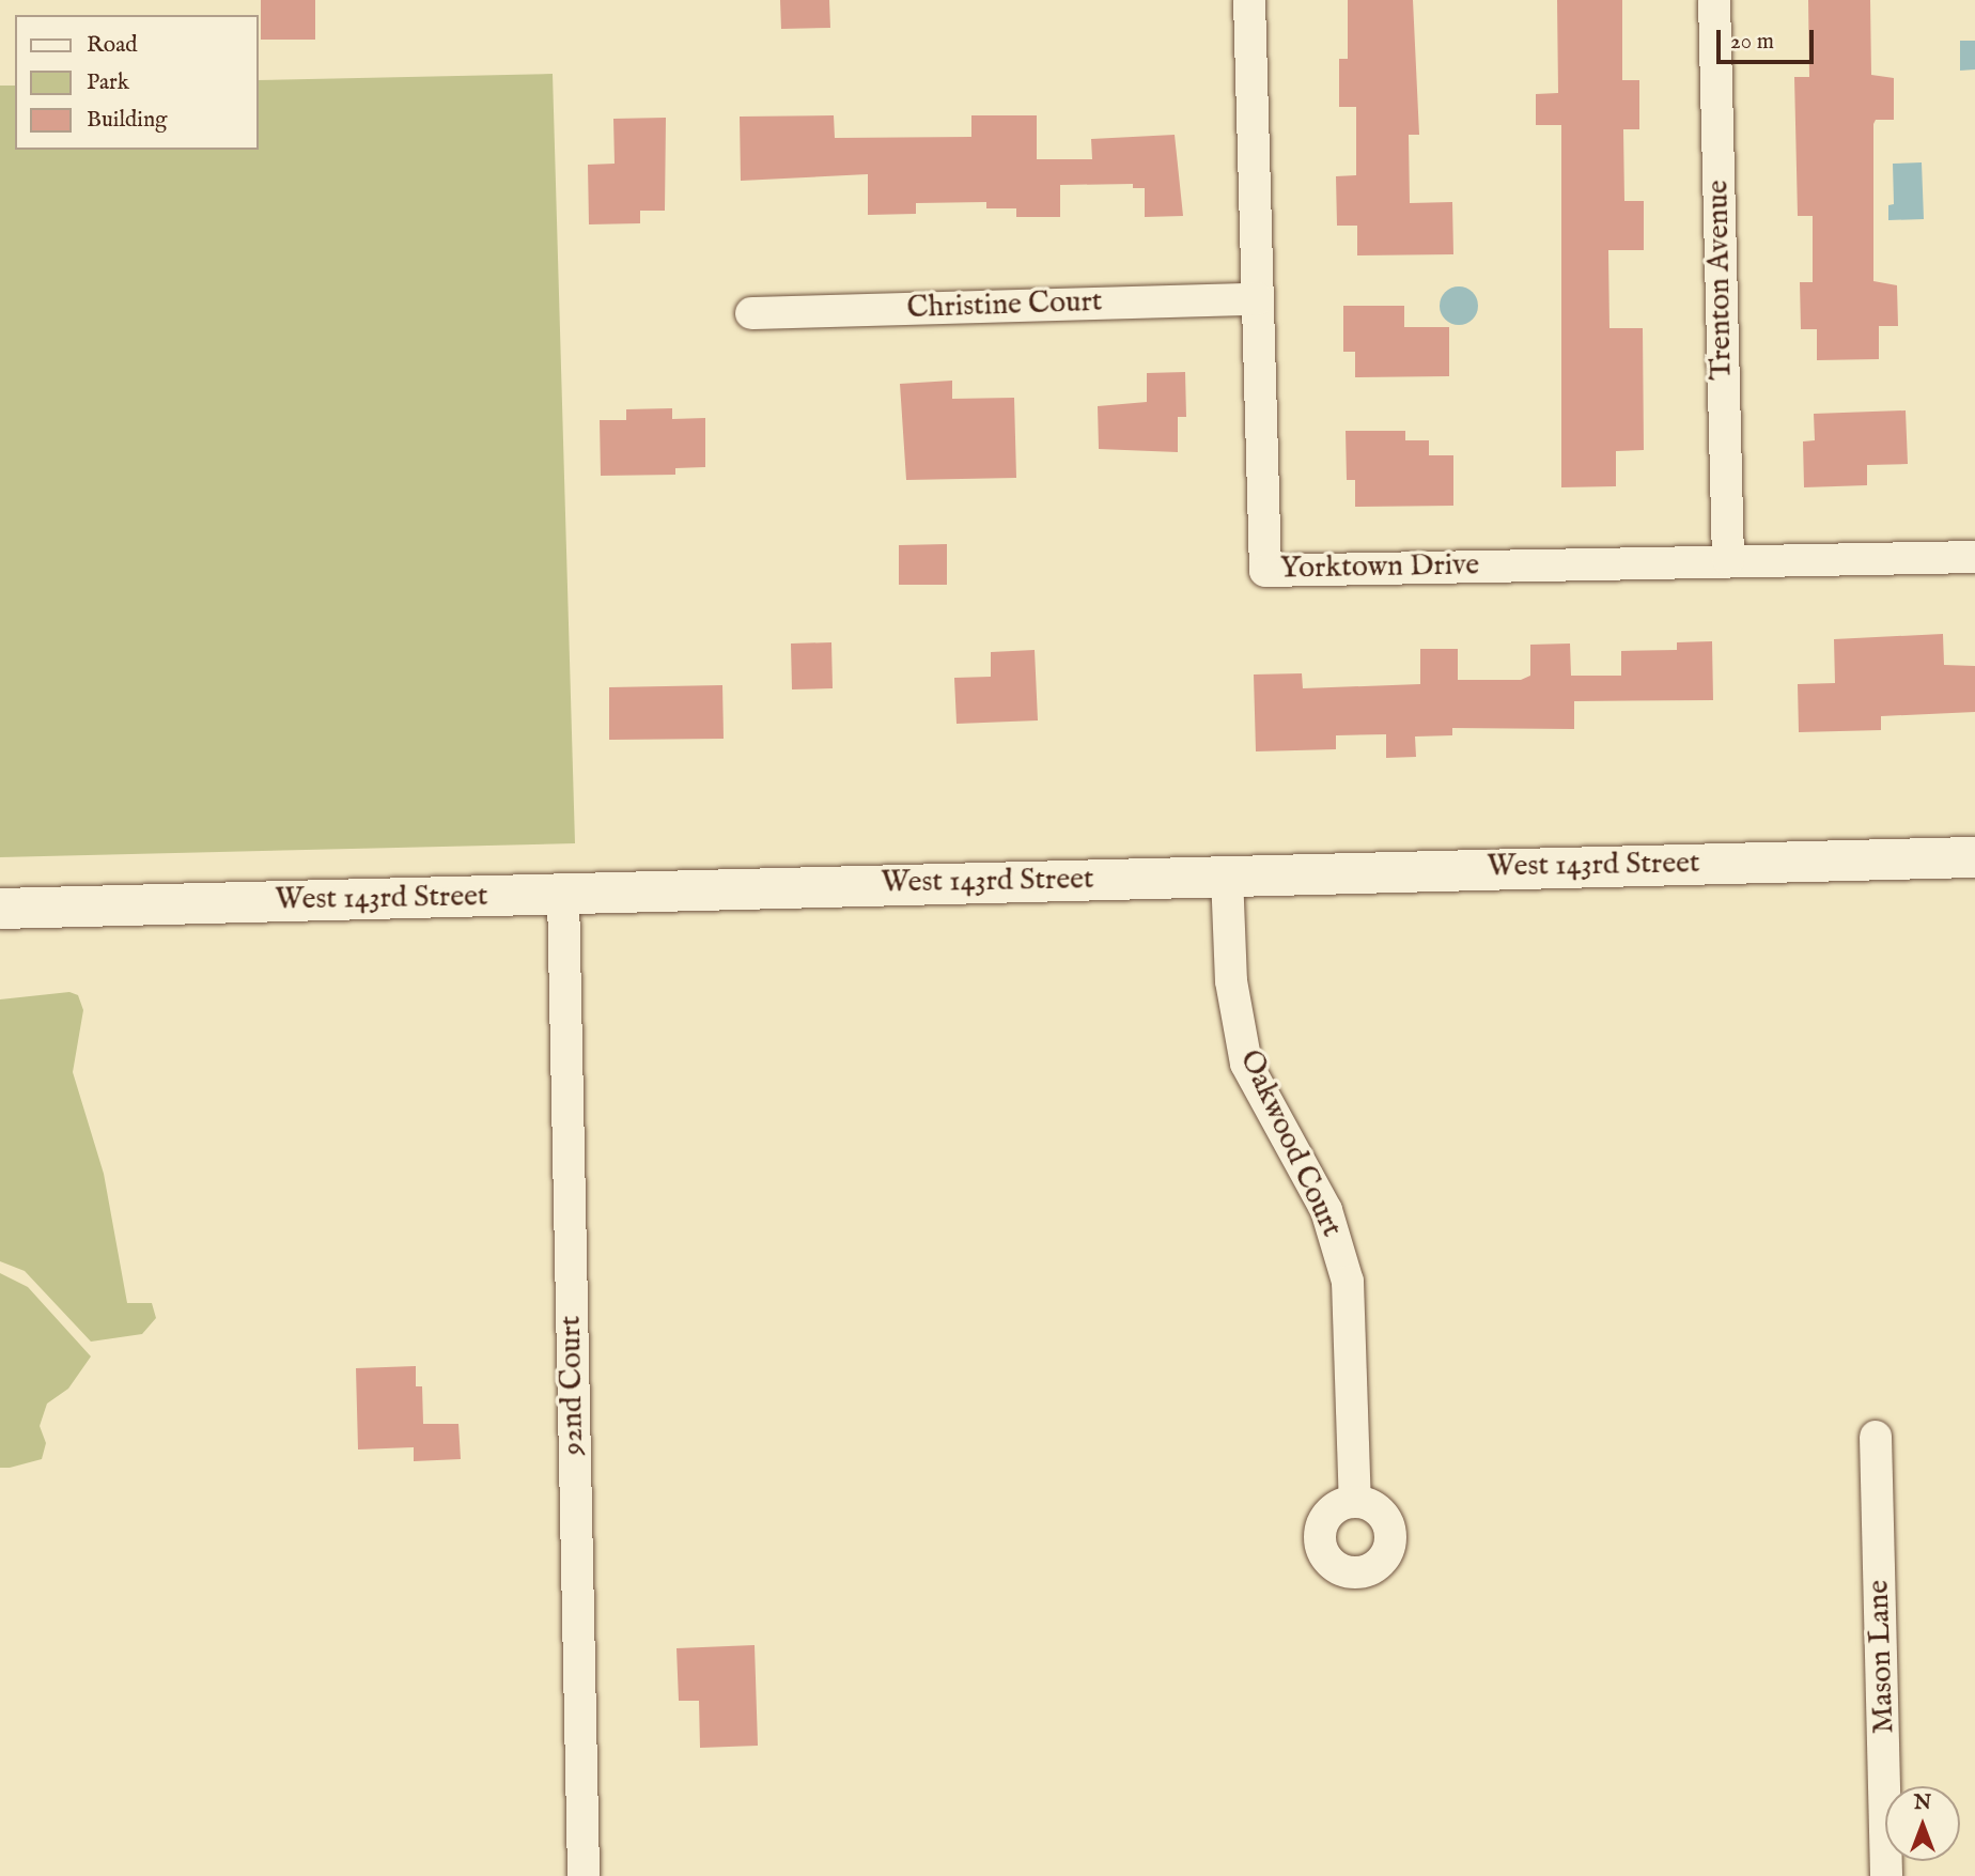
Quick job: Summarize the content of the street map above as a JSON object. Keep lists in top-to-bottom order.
{
  "streets": {
    "main road": ["West 143rd Street"],
    "street": [
      "Trenton Avenue",
      "Christine Court",
      "Yorktown Drive",
      "Oakwood Court",
      "92nd Court",
      "Mason Lane"
    ]
  },
  "crossings": [
    ["Trenton Avenue", "Yorktown Drive"],
    ["Christine Court", "Yorktown Drive"],
    ["West 143rd Street", "Oakwood Court"],
    ["West 143rd Street", "92nd Court"]
  ],
  "legend": ["Road", "Park", "Building"],
  "scale_bar": "20 m",
  "north": "top"
}
